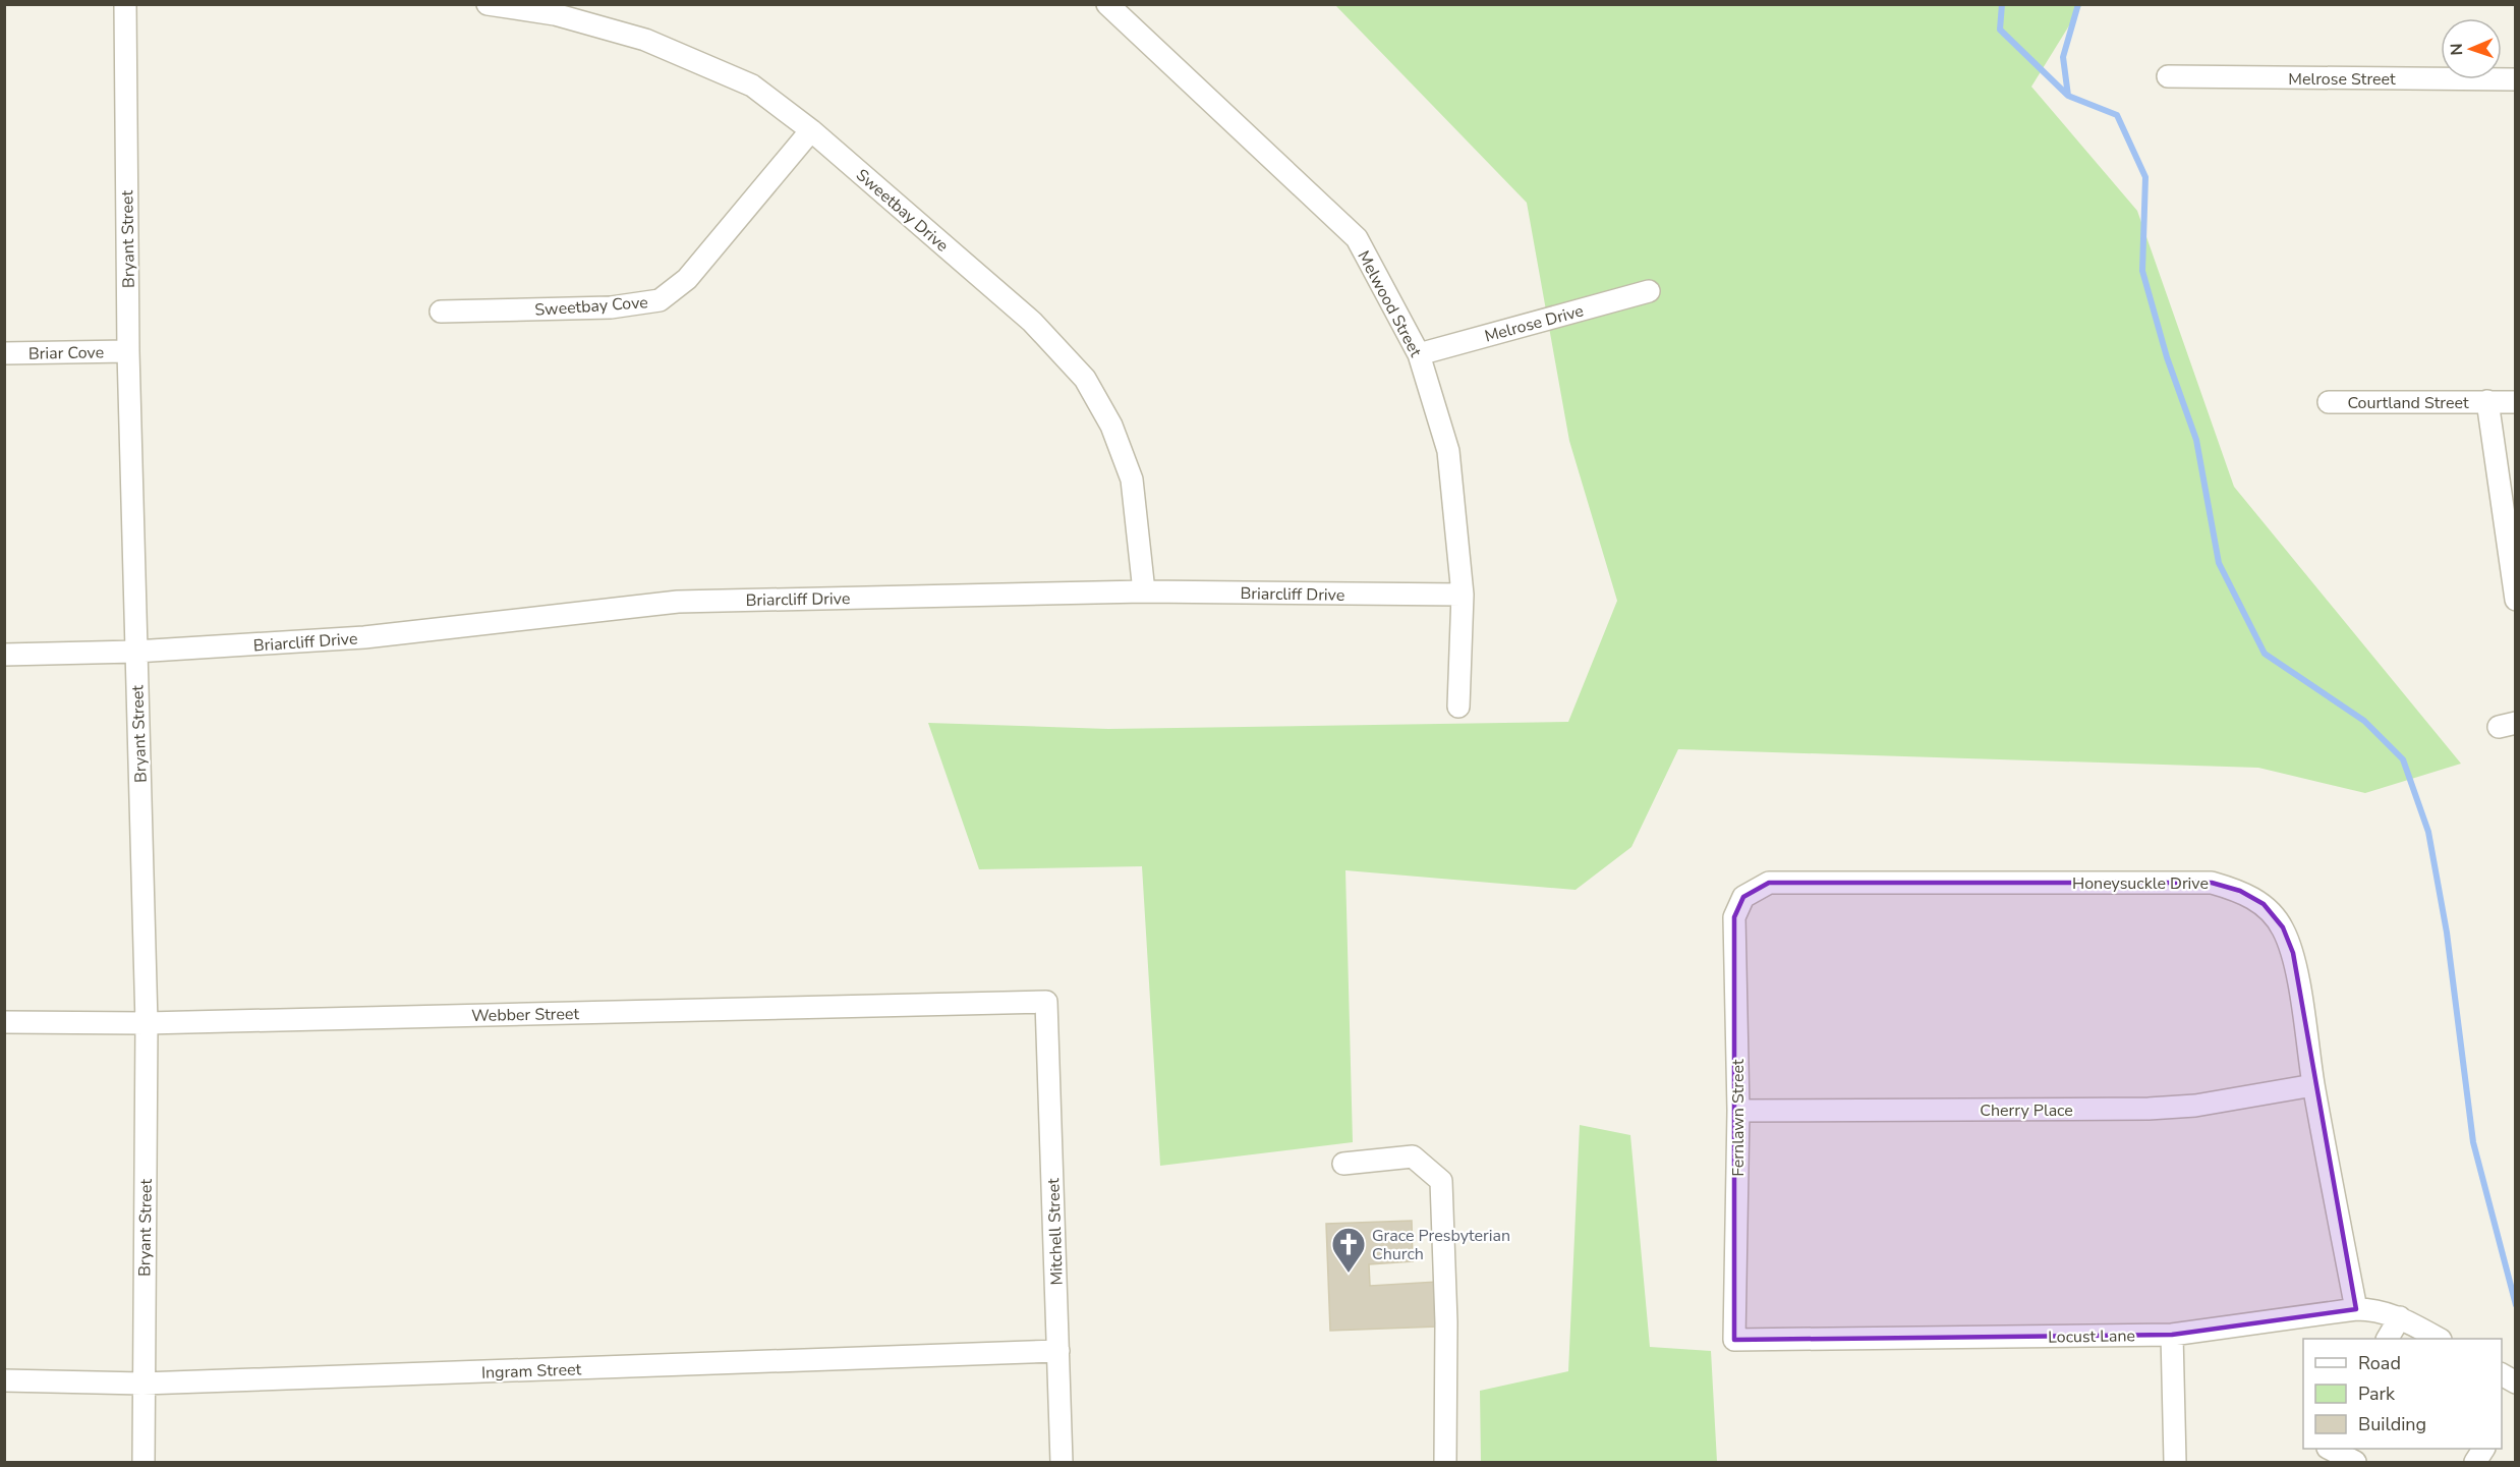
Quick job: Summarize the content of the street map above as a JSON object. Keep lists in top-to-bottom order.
{
  "streets": {
    "street": [
      "Melrose Street",
      "Sweetbay Drive",
      "Bryant Street",
      "Melwood Street",
      "Sweetbay Cove",
      "Melrose Drive",
      "Briar Cove",
      "Courtland Street",
      "Briarcliff Drive",
      "Honeysuckle Drive",
      "Webber Street",
      "Cherry Place",
      "Fernlawn Street",
      "Mitchell Street",
      "Locust Lane",
      "Ingram Street"
    ]
  },
  "crossings": [
    ["Sweetbay Drive", "Sweetbay Cove"],
    ["Sweetbay Drive", "Briarcliff Drive"],
    ["Bryant Street", "Briar Cove"],
    ["Bryant Street", "Briarcliff Drive"],
    ["Bryant Street", "Webber Street"],
    ["Bryant Street", "Ingram Street"],
    ["Melwood Street", "Melrose Drive"],
    ["Melwood Street", "Briarcliff Drive"],
    ["Honeysuckle Drive", "Cherry Place"],
    ["Honeysuckle Drive", "Fernlawn Street"],
    ["Honeysuckle Drive", "Locust Lane"],
    ["Webber Street", "Mitchell Street"],
    ["Cherry Place", "Fernlawn Street"],
    ["Fernlawn Street", "Locust Lane"],
    ["Mitchell Street", "Ingram Street"]
  ],
  "places": {
    "church": ["Grace Presbyterian Church"]
  },
  "legend": ["Road", "Park", "Building"],
  "north": "left"
}
